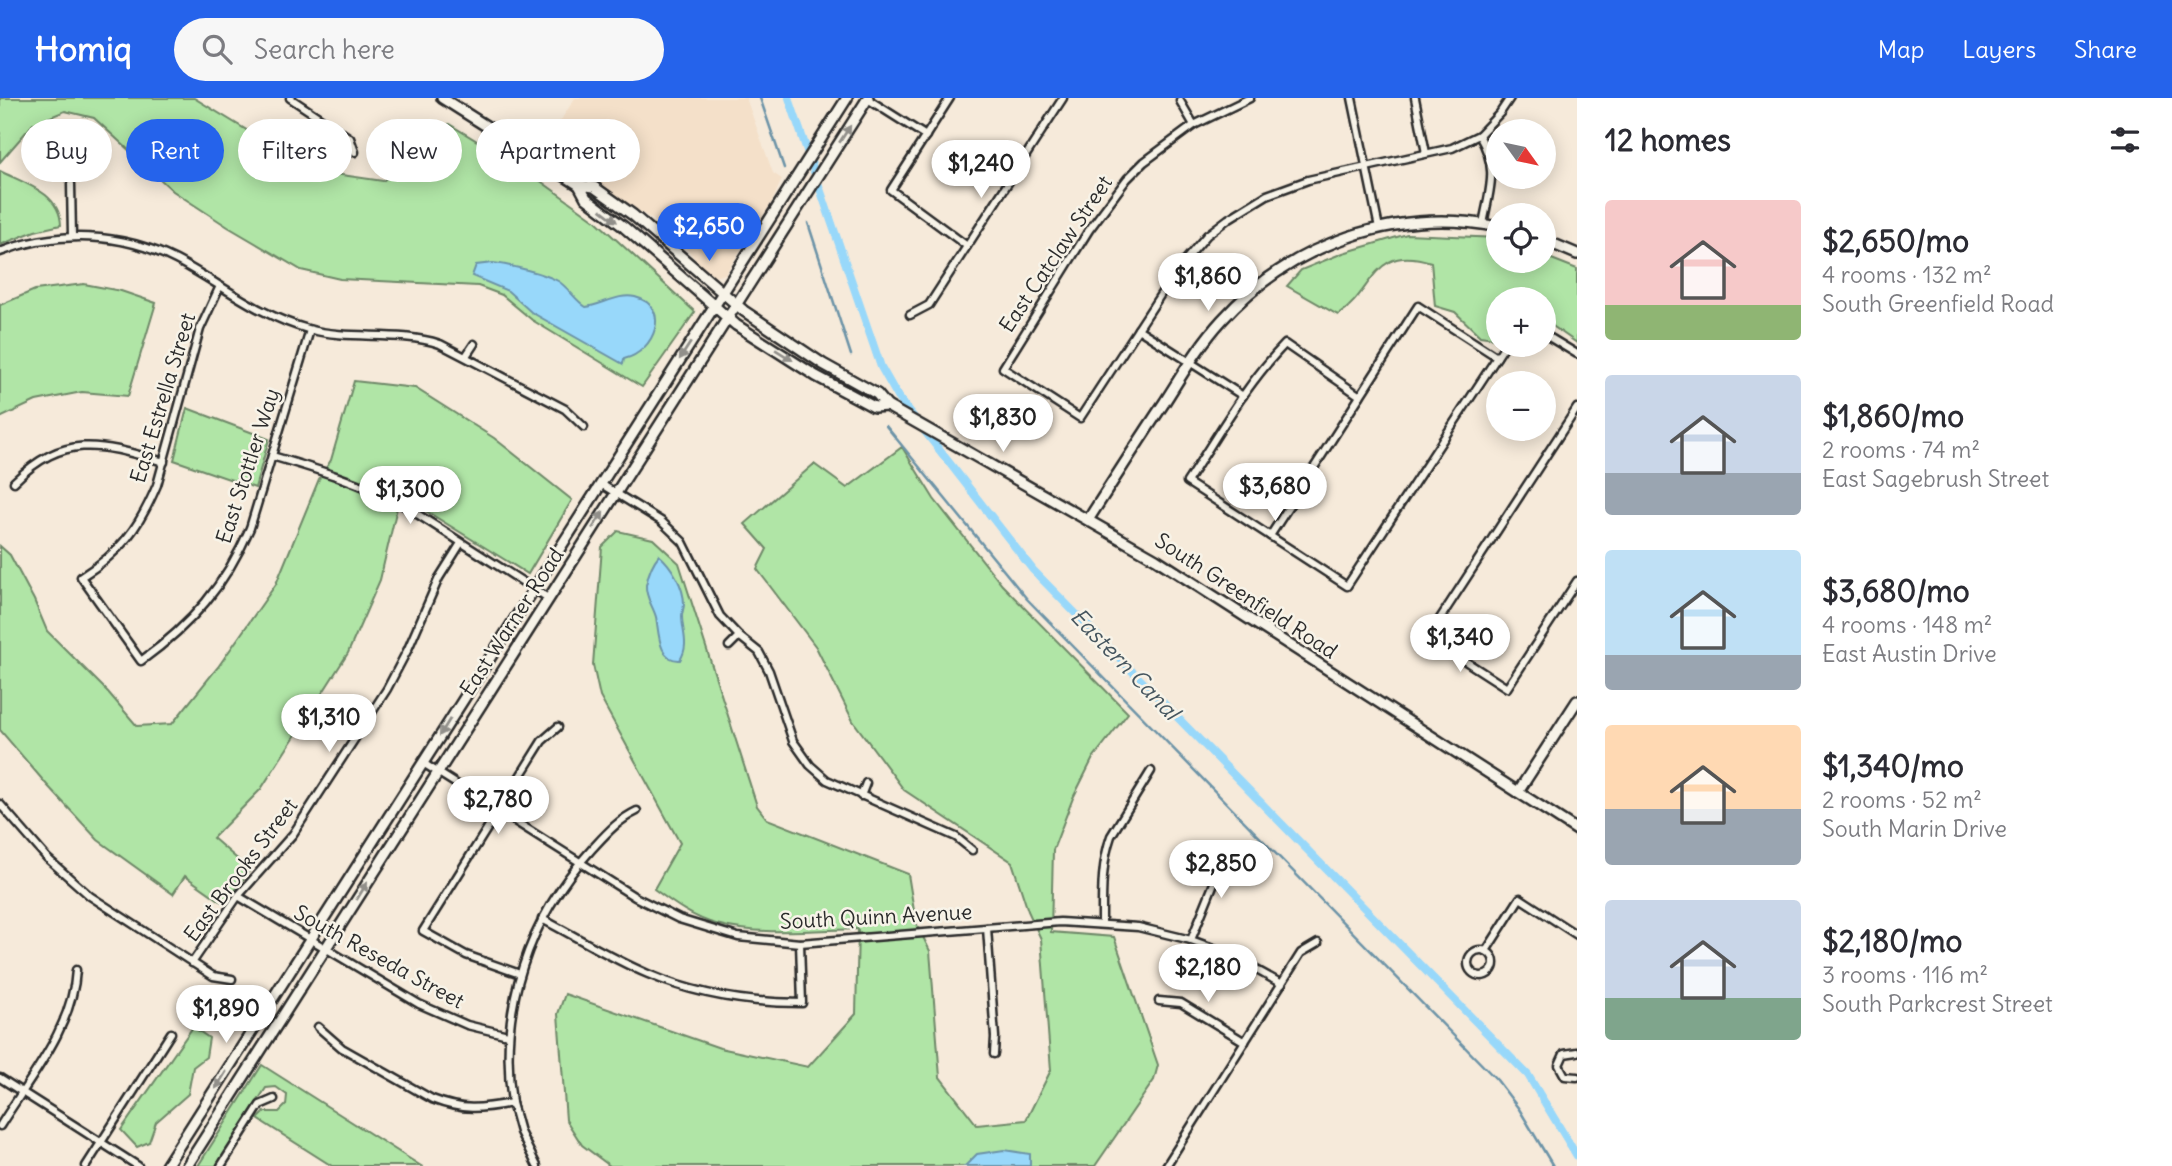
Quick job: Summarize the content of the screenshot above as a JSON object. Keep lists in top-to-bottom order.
{
  "streets": {
    "main road": ["South Greenfield Road", "East Warner Road"],
    "street": [
      "East Catclaw Street",
      "East Estrella Street",
      "East Stottler Way",
      "East Brooks Street",
      "South Quinn Avenue",
      "South Reseda Street"
    ]
  },
  "crossings": [
    ["East Estrella Street", "East Stottler Way"],
    ["South Greenfield Road", "East Warner Road"],
    ["East Warner Road", "South Quinn Avenue"],
    ["East Warner Road", "South Reseda Street"],
    ["East Brooks Street", "South Reseda Street"]
  ],
  "water": ["Eastern Canal"],
  "north": "bottom right",
  "page": {
    "header": "Homiq",
    "search": "Search here",
    "nav": ["Map", "Layers", "Share"],
    "heading": "12 homes",
    "map_buttons": ["+", "−"],
    "chip": [
      "Buy",
      "Rent",
      "Filters",
      "New",
      "Apartment"
    ],
    "price": [
      "$1,240",
      "$2,650",
      "$1,860",
      "$1,830",
      "$3,680",
      "$1,300",
      "$1,340",
      "$1,310",
      "$2,780",
      "$2,850",
      "$2,180",
      "$1,890"
    ],
    "list": [
      {
        "name": "$2,650/mo",
        "note": "4 rooms · 132 m² · South Greenfield Road"
      },
      {
        "name": "$1,860/mo",
        "note": "2 rooms · 74 m² · East Sagebrush Street"
      },
      {
        "name": "$3,680/mo",
        "note": "4 rooms · 148 m² · East Austin Drive"
      },
      {
        "name": "$1,340/mo",
        "note": "2 rooms · 52 m² · South Marin Drive"
      },
      {
        "name": "$2,180/mo",
        "note": "3 rooms · 116 m² · South Parkcrest Street"
      }
    ]
  }
}
